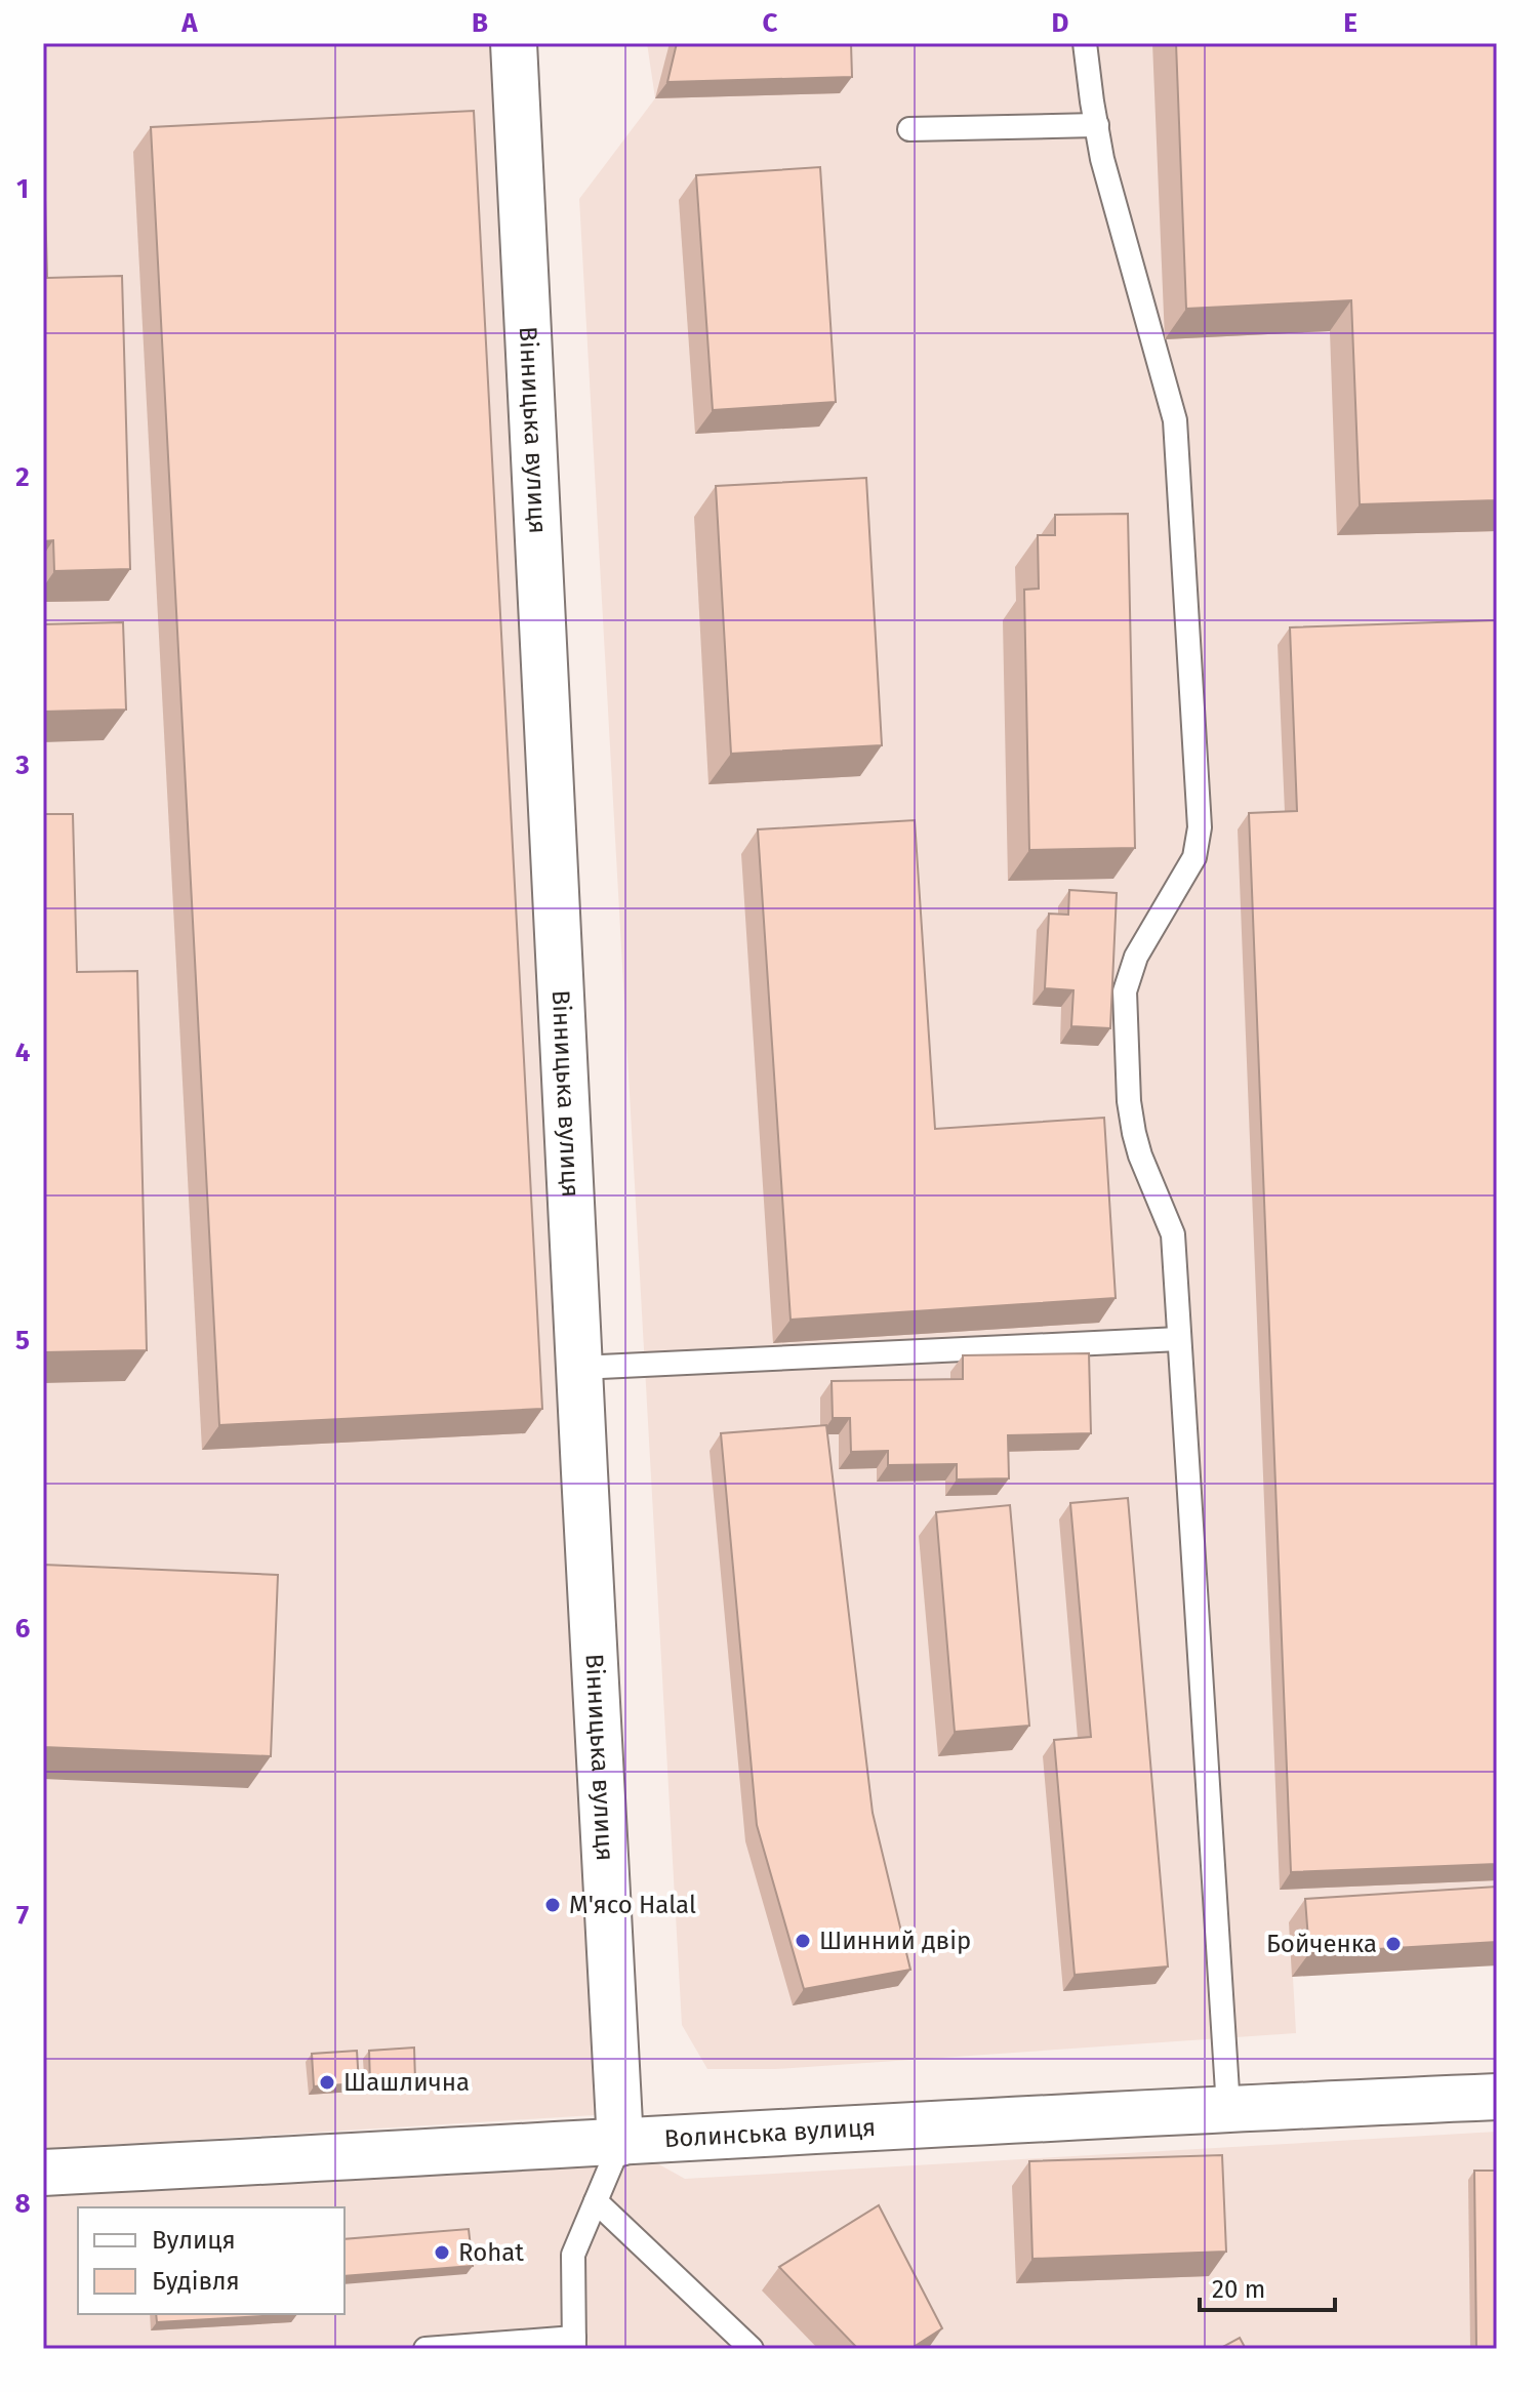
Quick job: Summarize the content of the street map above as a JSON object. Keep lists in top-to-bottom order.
{
  "streets": {
    "street": ["Вінницька вулиця", "Волинська вулиця"]
  },
  "crossings": [
    ["Вінницька вулиця", "Волинська вулиця"]
  ],
  "places": [
    "М'ясо Halal",
    "Шинний двір",
    "Бойченка",
    "Шашлична",
    "Rohat"
  ],
  "legend": ["Вулиця", "Будівля"],
  "scale_bar": "20 m",
  "grid": {
    "columns": [
      "A",
      "B",
      "C",
      "D",
      "E"
    ],
    "rows": [
      "1",
      "2",
      "3",
      "4",
      "5",
      "6",
      "7",
      "8"
    ]
  }
}
